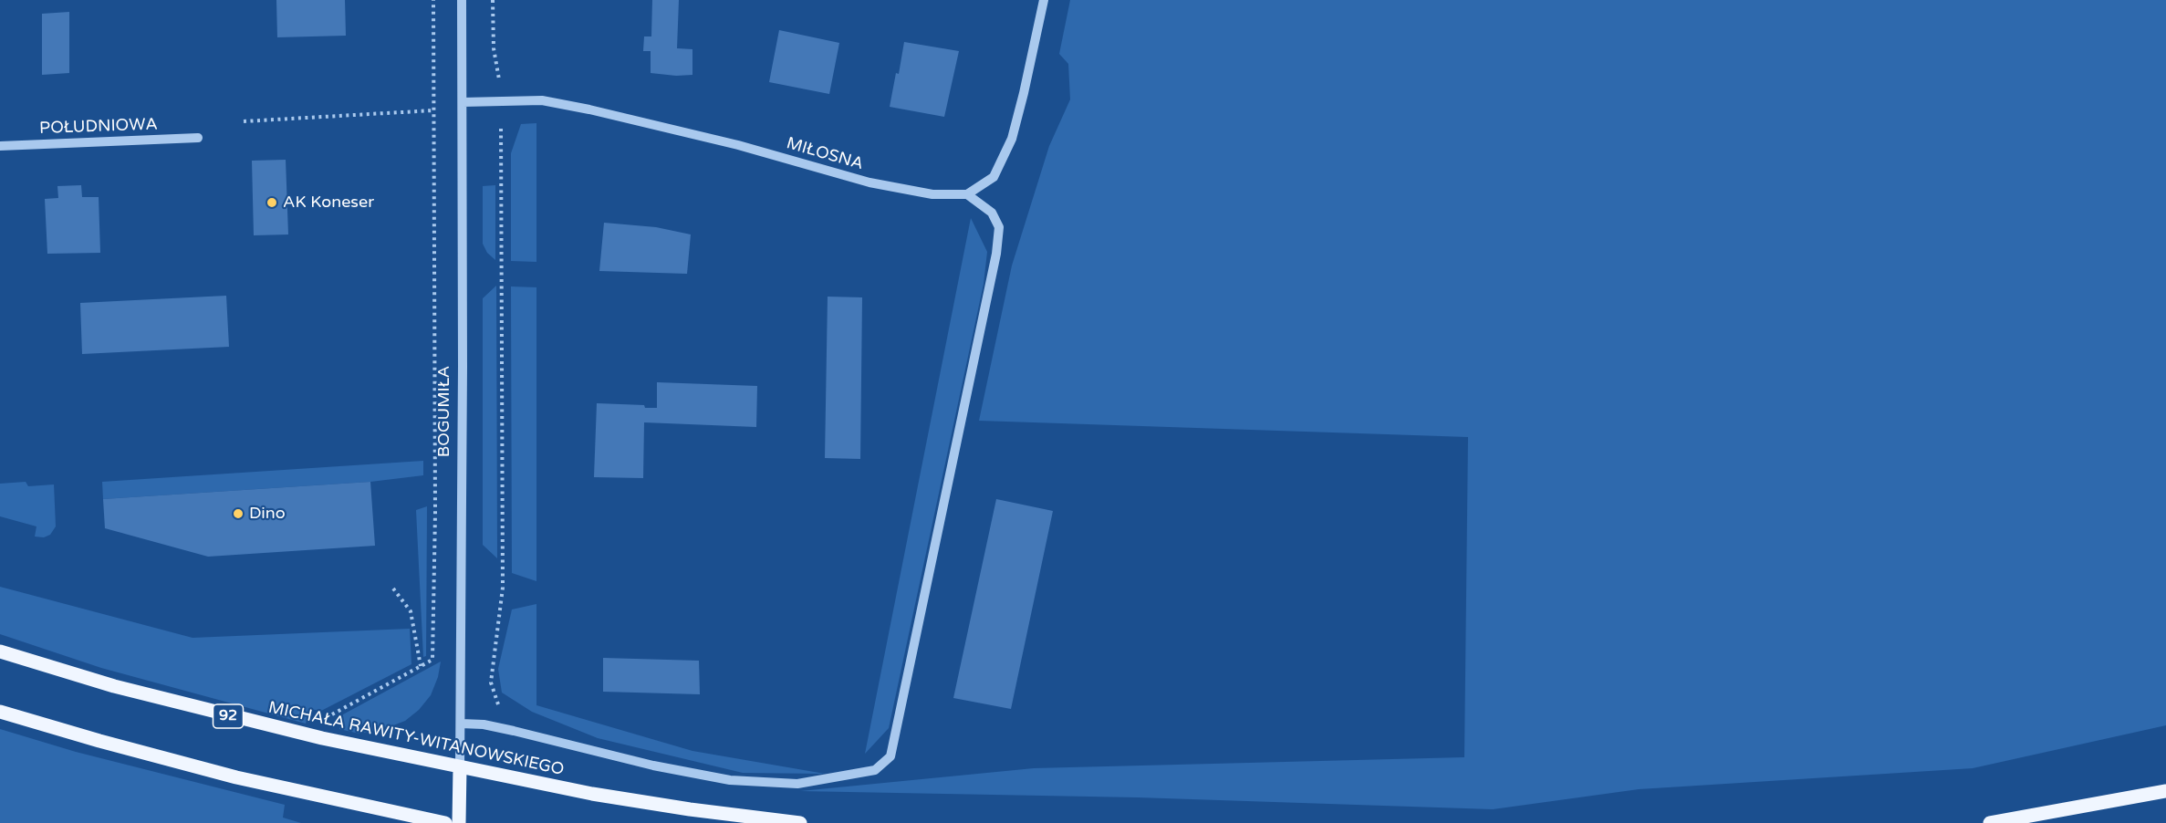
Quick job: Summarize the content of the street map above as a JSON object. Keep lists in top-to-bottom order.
{
  "streets": {
    "main road": ["BOGUMIŁA", "92", "MICHAŁA RAWITY-WITANOWSKIEGO"],
    "street": ["POŁUDNIOWA", "MIŁOSNA"]
  },
  "crossings": [
    ["MIŁOSNA", "BOGUMIŁA"],
    ["BOGUMIŁA", "MICHAŁA RAWITY-WITANOWSKIEGO"]
  ],
  "places": ["AK Koneser", "Dino"]
}
